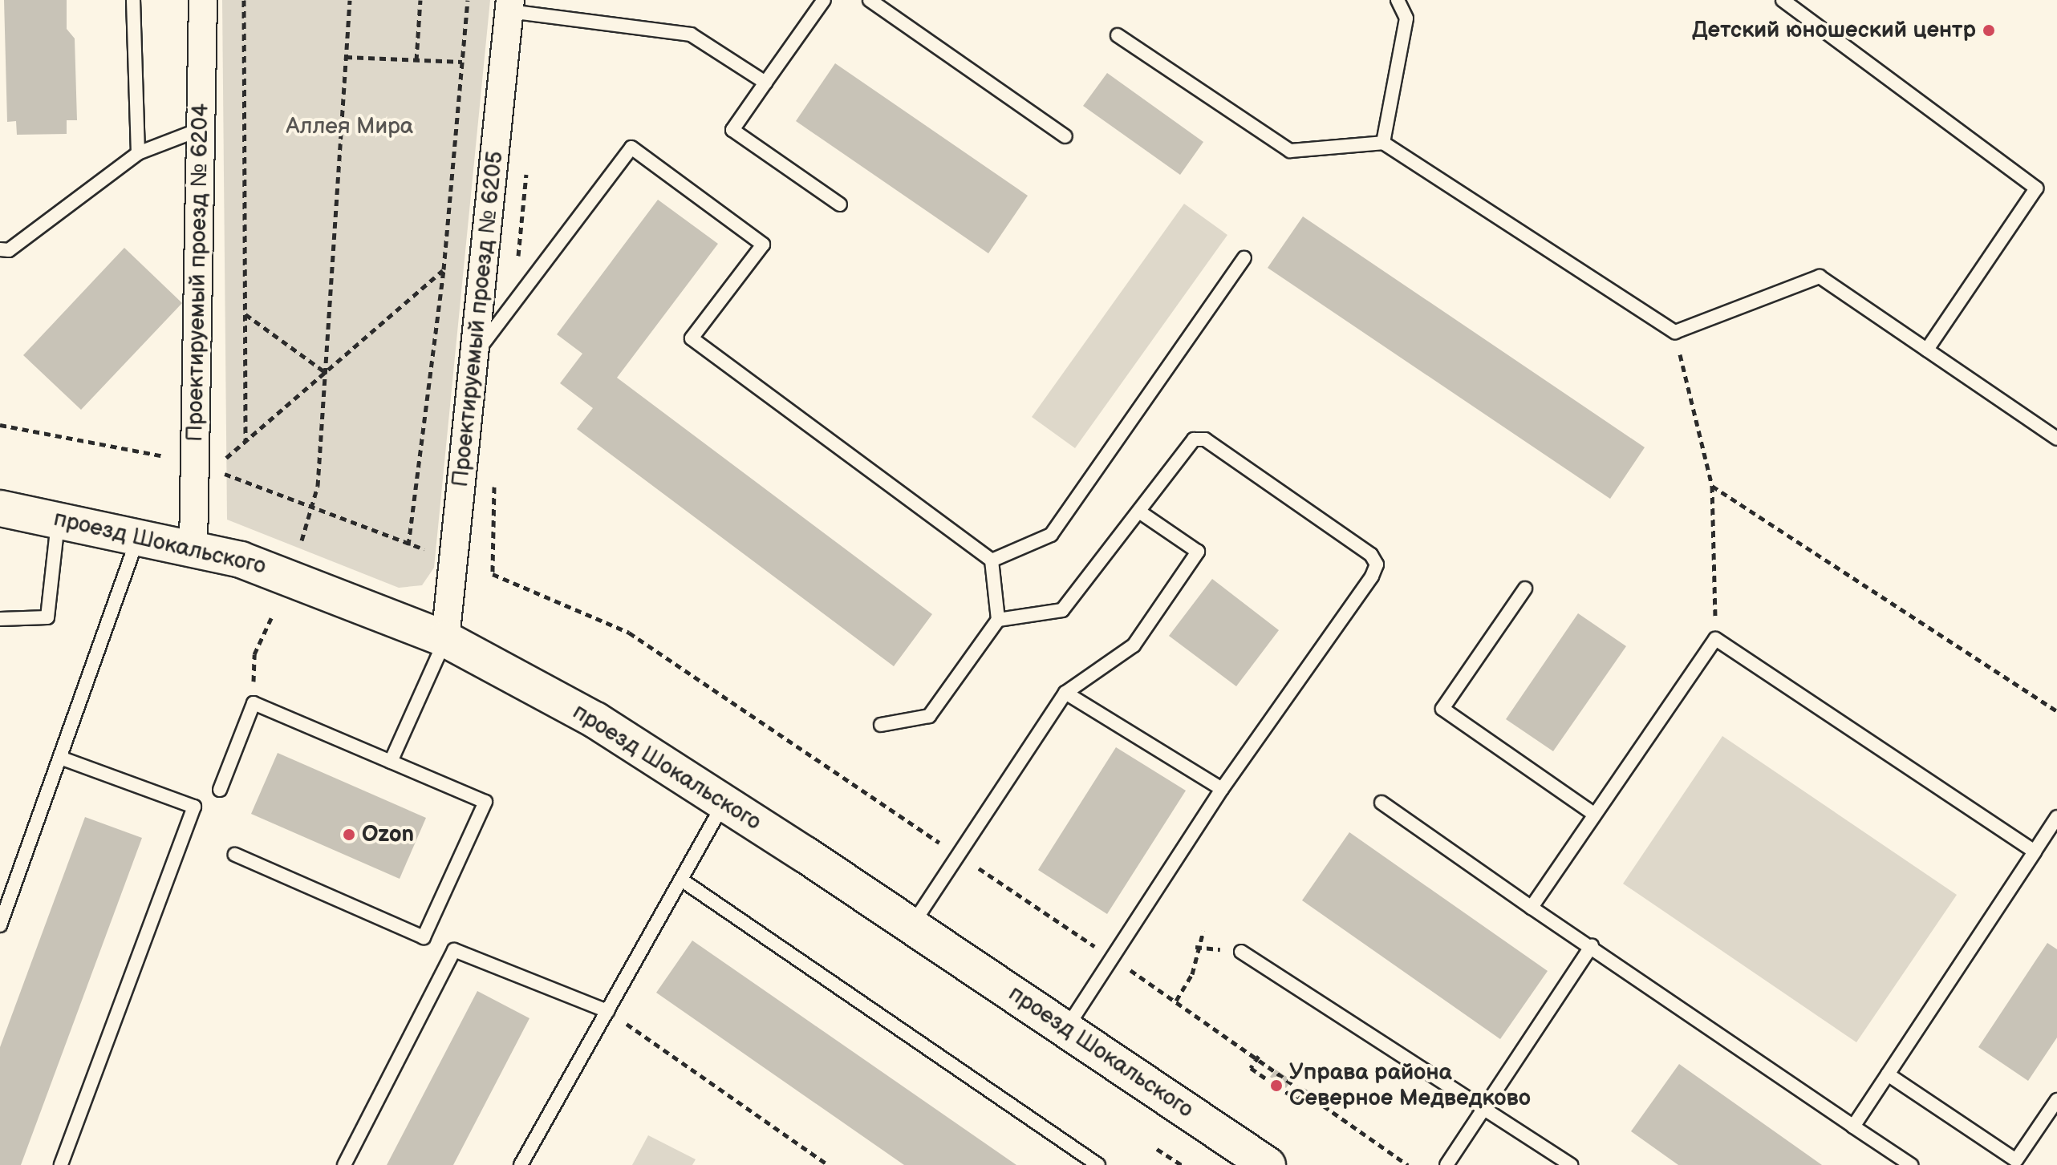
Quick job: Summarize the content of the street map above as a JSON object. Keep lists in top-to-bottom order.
{
  "streets": {
    "street": ["Проектируемый проезд № 6204", "Проектируемый проезд № 6205", "проезд Шокальского"]
  },
  "crossings": [
    ["Проектируемый проезд № 6204", "проезд Шокальского"],
    ["Проектируемый проезд № 6205", "проезд Шокальского"]
  ],
  "parks": ["Аллея Мира"],
  "places": ["Детский юношеский центр", "Ozon", "Управа района Северное Медведково"]
}
